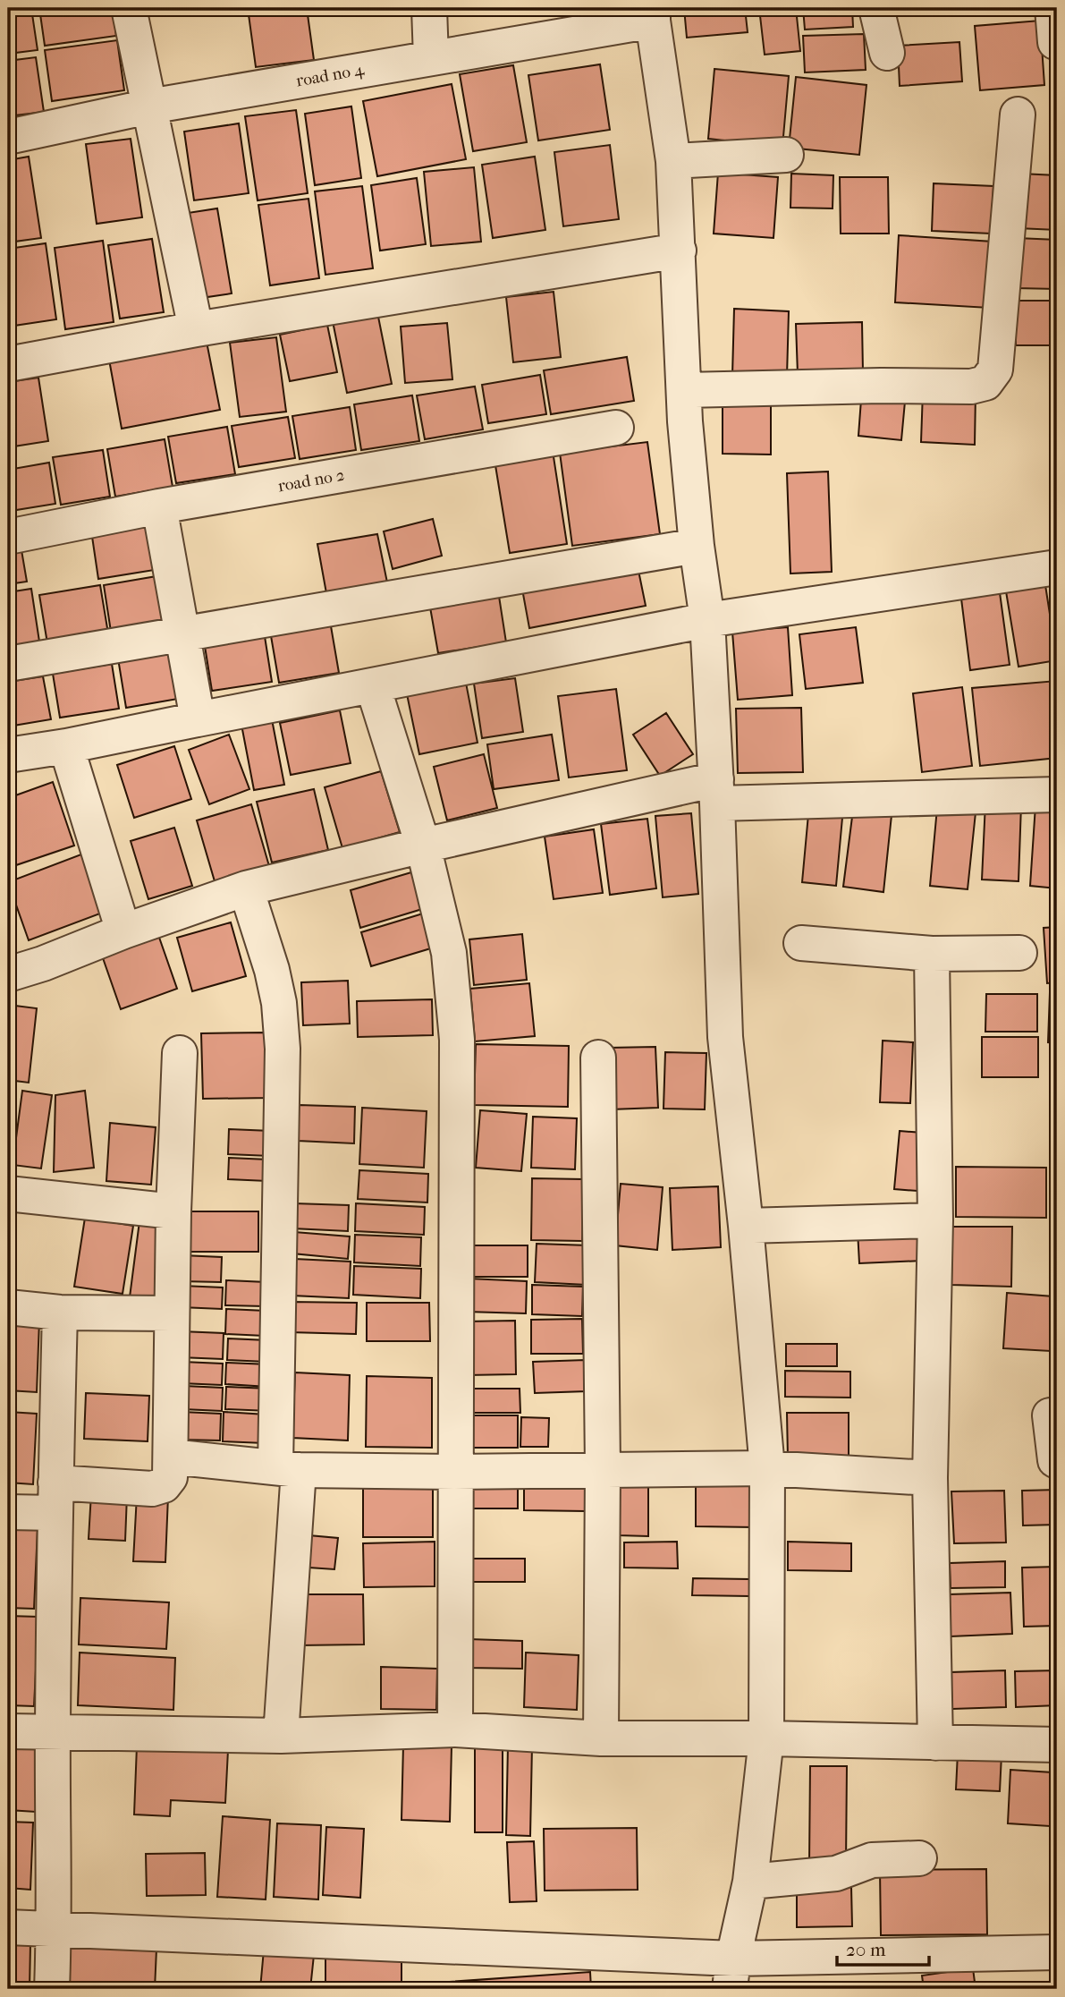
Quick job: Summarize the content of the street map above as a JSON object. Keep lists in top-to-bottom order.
{
  "streets": {
    "street": ["road no 4", "road no 2"]
  },
  "scale_bar": "20 m"
}
